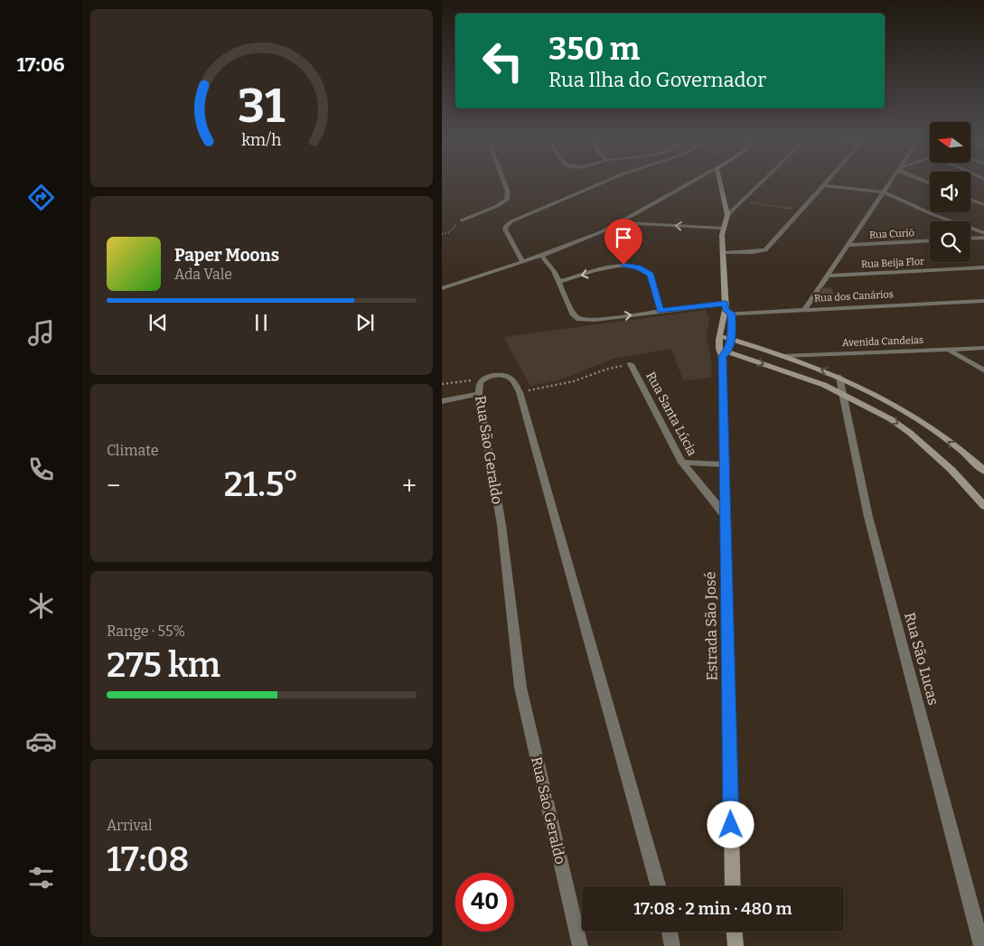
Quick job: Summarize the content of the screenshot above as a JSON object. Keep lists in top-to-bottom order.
{
  "streets": {
    "street": [
      "Rua Curió",
      "Rua Beija Flor",
      "Rua dos Canários",
      "Avenida Candeias",
      "Rua Santa Lúcia",
      "Rua São Geraldo",
      "Estrada São José",
      "Rua São Lucas"
    ]
  },
  "crossings": [
    ["Rua dos Canários", "Estrada São José"],
    ["Rua Santa Lúcia", "Estrada São José"]
  ],
  "north": "left",
  "page": {
    "tabs": "17:06",
    "turn": ["350 m", "Rua Ilha do Governador"],
    "song": ["Paper Moons", "Ada Vale"],
    "tile": [
      "Climate",
      ["Range · 55%", "275 km"],
      ["Arrival", "17:08"]
    ],
    "heat": ["−", "21.5°", "+"],
    "limit": "40",
    "trip": "17:08 · 2 min · 480 m",
    "gauge": ["31", "km/h"]
  }
}
